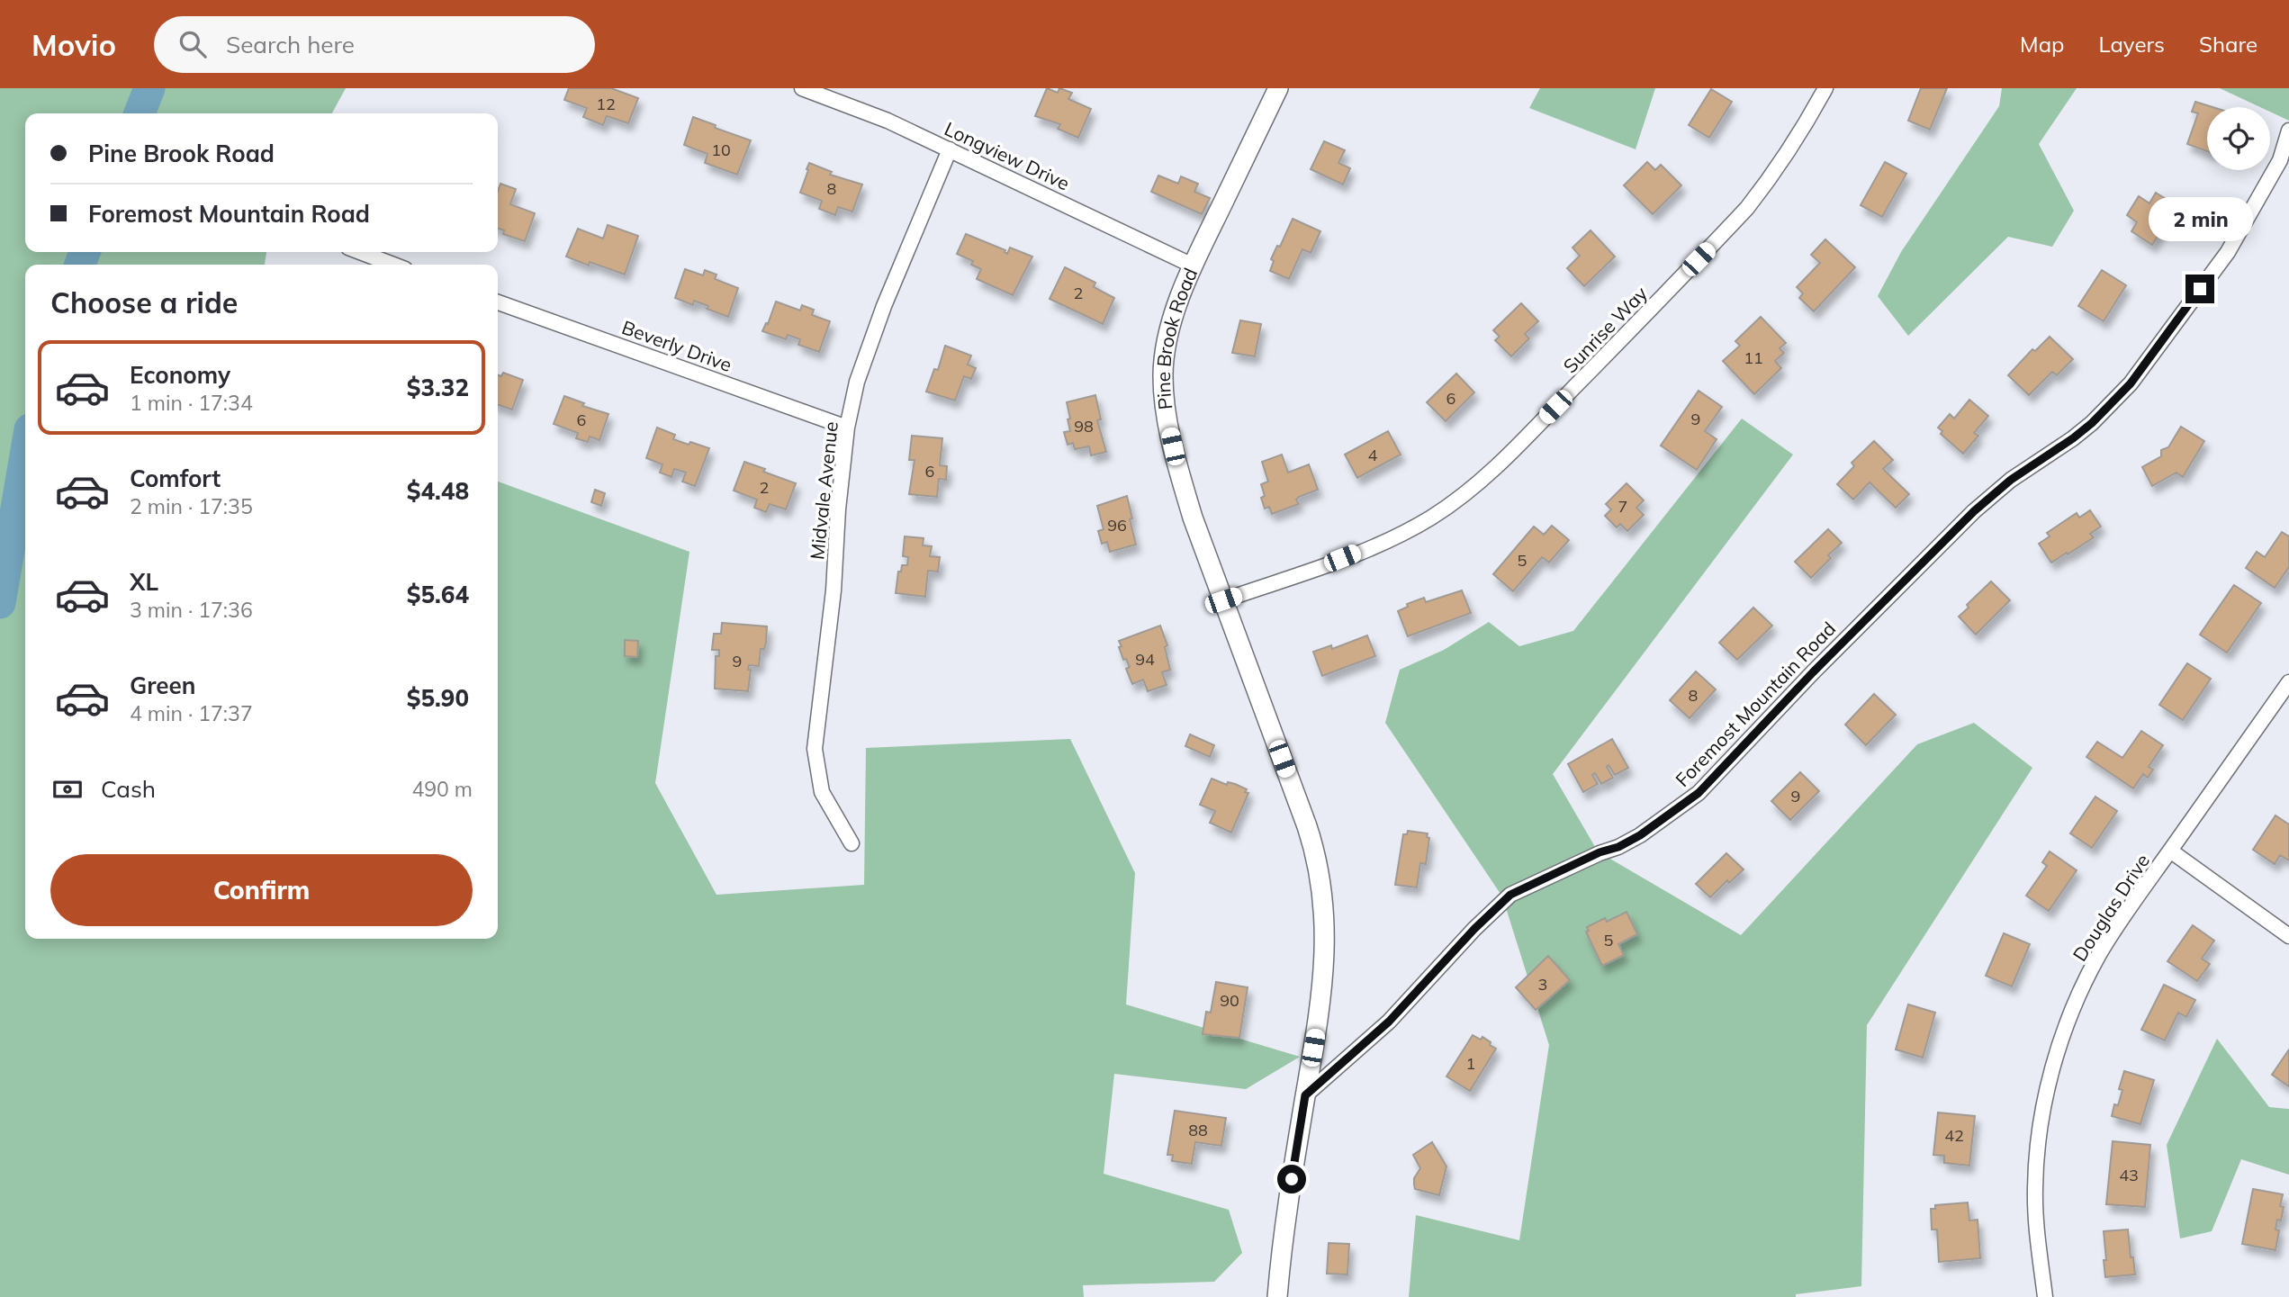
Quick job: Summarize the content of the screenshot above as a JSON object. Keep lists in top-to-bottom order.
{
  "streets": {
    "street": [
      "Longview Drive",
      "Sunrise Way",
      "Pine Brook Road",
      "Beverly Drive",
      "Midvale Avenue",
      "Foremost Mountain Road",
      "Douglas Drive"
    ]
  },
  "crossings": [
    ["Longview Drive", "Pine Brook Road"],
    ["Longview Drive", "Midvale Avenue"],
    ["Sunrise Way", "Pine Brook Road"],
    ["Pine Brook Road", "Foremost Mountain Road"],
    ["Beverly Drive", "Midvale Avenue"]
  ],
  "house_numbers": [
    "12",
    "10",
    "8",
    "2",
    "11",
    "6",
    "9",
    "6",
    "98",
    "4",
    "6",
    "2",
    "7",
    "96",
    "5",
    "94",
    "9",
    "8",
    "9",
    "5",
    "3",
    "90",
    "1",
    "88",
    "42",
    "43"
  ],
  "page": {
    "header": "Movio",
    "search": "Search here",
    "nav": ["Map", "Layers", "Share"],
    "banner": ["Pine Brook Road", "Foremost Mountain Road"],
    "bubble": "2 min",
    "heading": "Choose a ride",
    "list": [
      {
        "name": "Economy",
        "note": "1 min · 17:34",
        "value": "$3.32"
      },
      {
        "name": "Comfort",
        "note": "2 min · 17:35",
        "value": "$4.48"
      },
      {
        "name": "XL",
        "note": "3 min · 17:36",
        "value": "$5.64"
      },
      {
        "name": "Green",
        "note": "4 min · 17:37",
        "value": "$5.90"
      }
    ],
    "pay": ["Cash", "490 m"],
    "buttons": "Confirm"
  }
}
